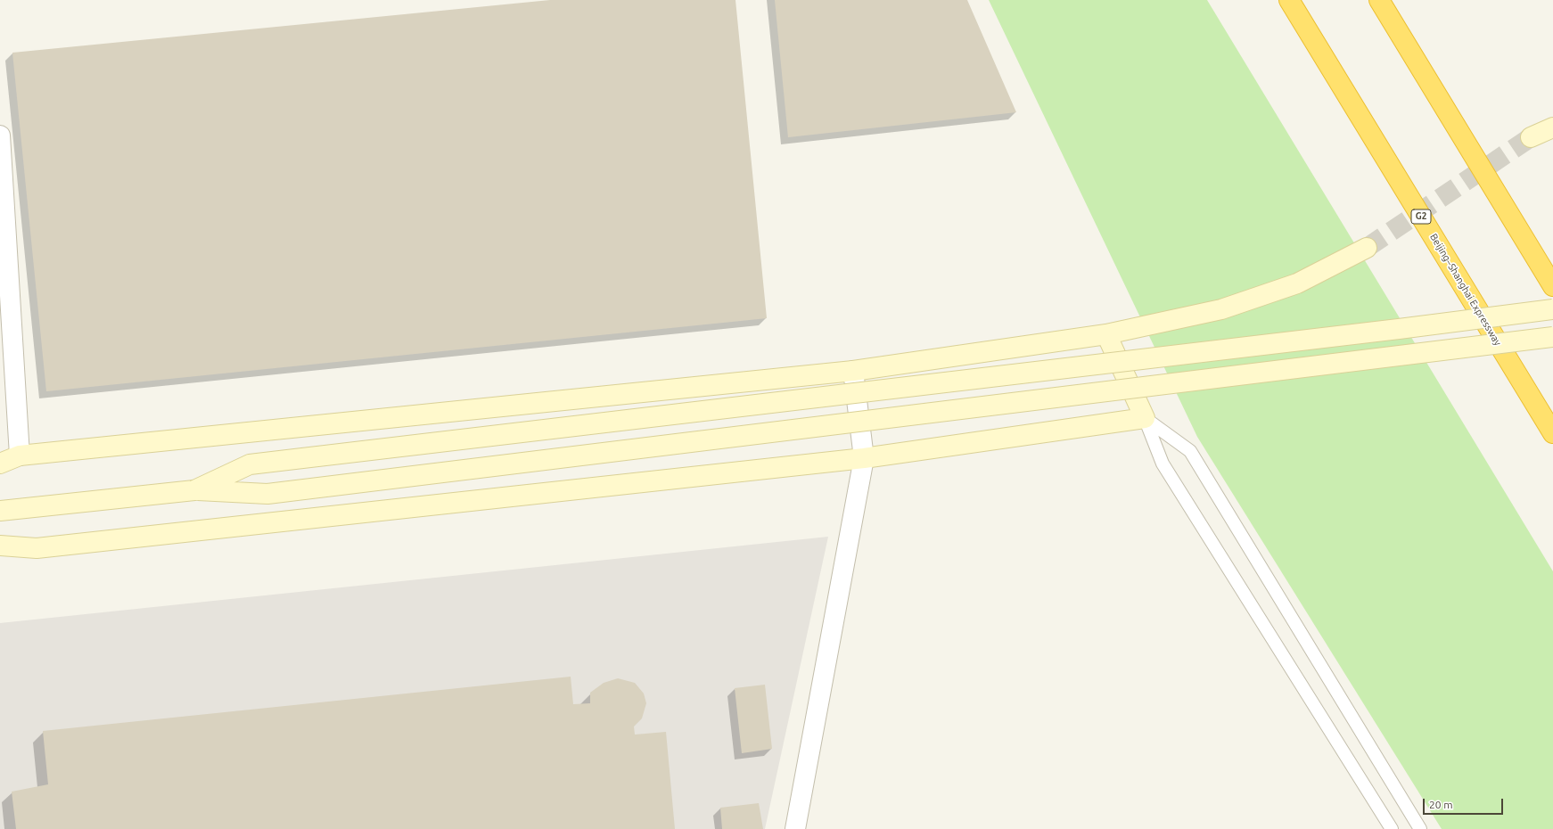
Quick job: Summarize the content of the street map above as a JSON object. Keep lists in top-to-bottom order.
{
  "streets": {
    "highway": ["G2", "Beijing–Shanghai Expressway"]
  },
  "scale_bar": "20 m"
}
